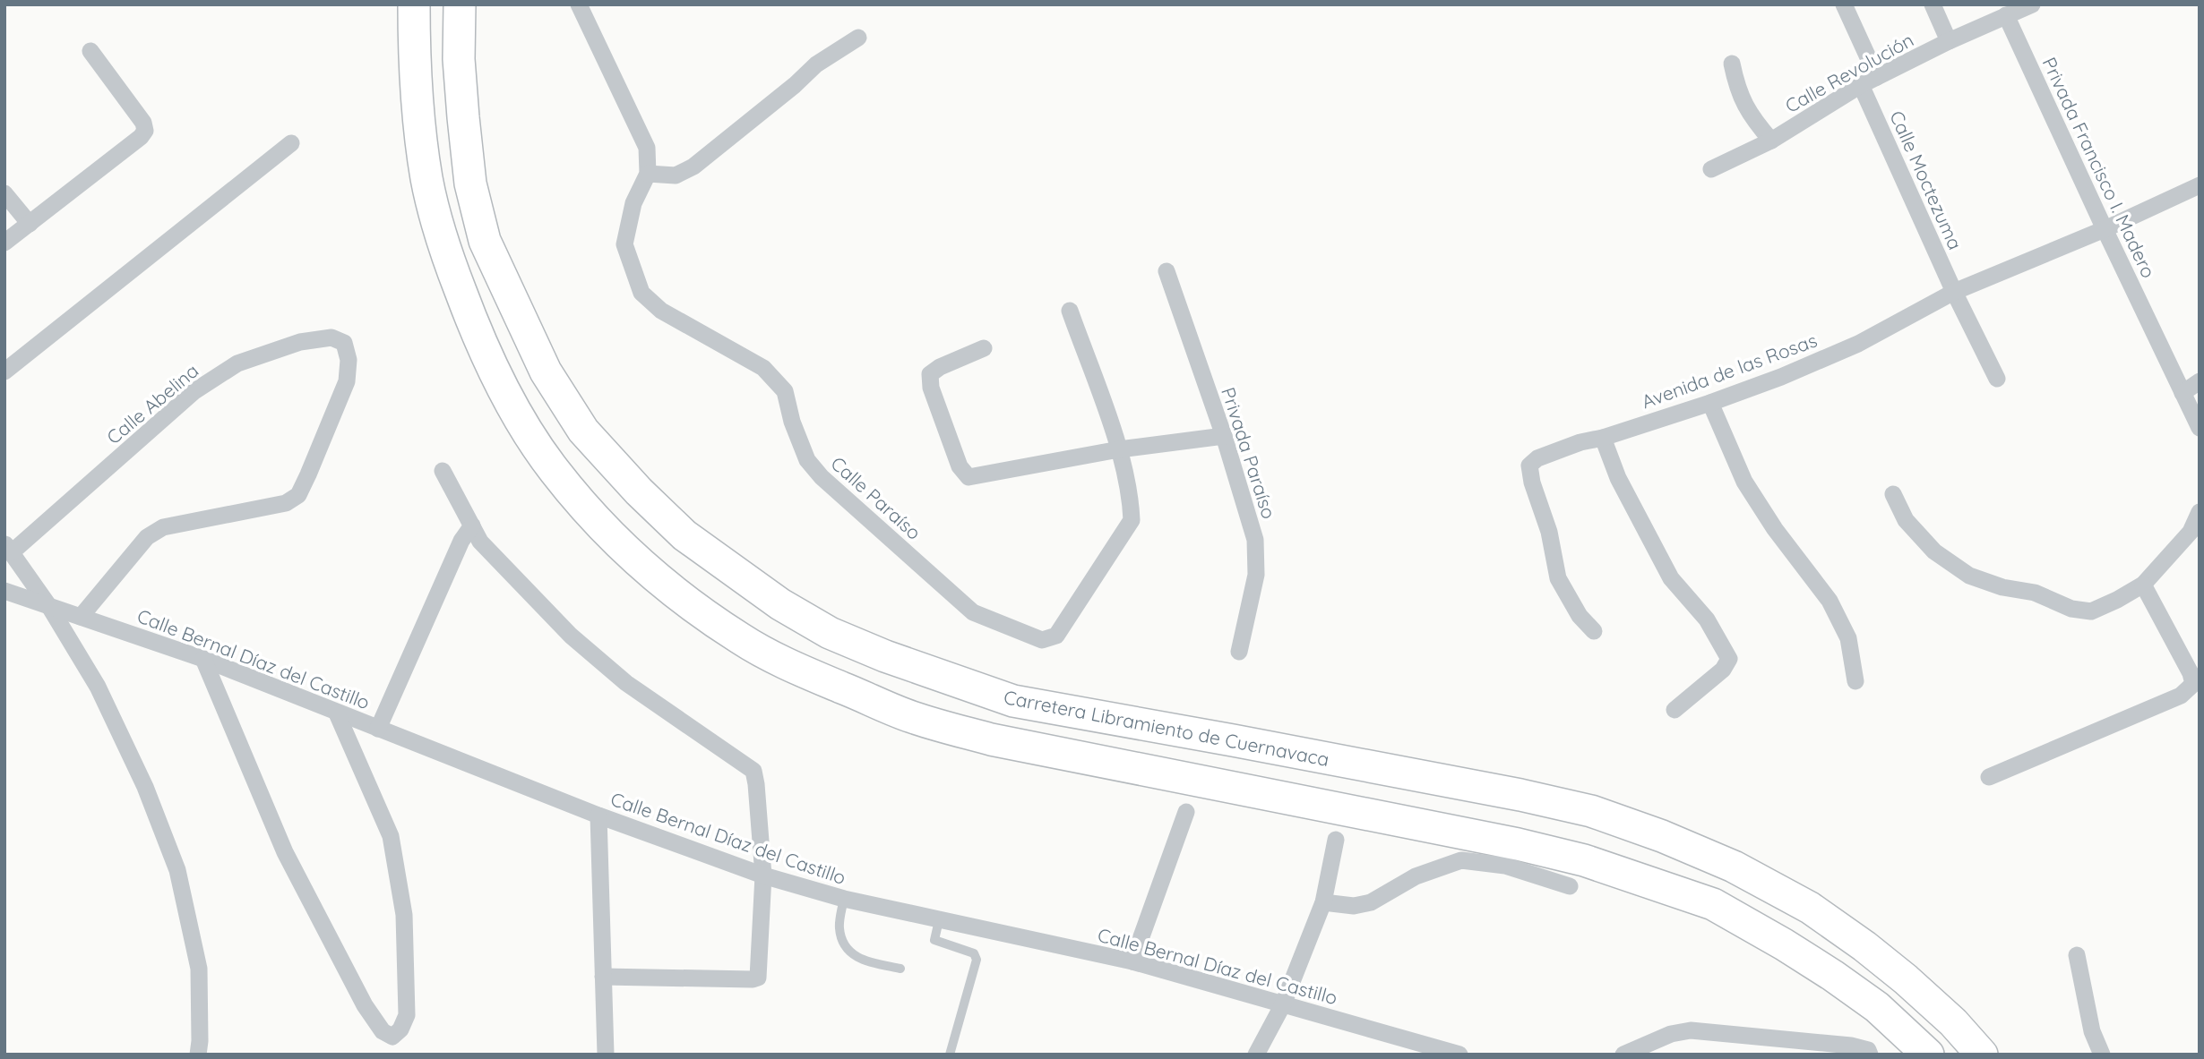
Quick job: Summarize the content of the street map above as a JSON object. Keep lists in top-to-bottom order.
{
  "streets": {
    "highway": ["Carretera Libramiento de Cuernavaca"],
    "street": [
      "Calle Revolución",
      "Privada Francisco I. Madero",
      "Calle Moctezuma",
      "Avenida de las Rosas",
      "Calle Abelina",
      "Privada Paraíso",
      "Calle Paraíso",
      "Calle Bernal Díaz del Castillo"
    ]
  },
  "crossings": [
    ["Calle Revolución", "Calle Moctezuma"],
    ["Privada Francisco I. Madero", "Avenida de las Rosas"],
    ["Calle Moctezuma", "Avenida de las Rosas"],
    ["Calle Abelina", "Calle Bernal Díaz del Castillo"]
  ]
}
